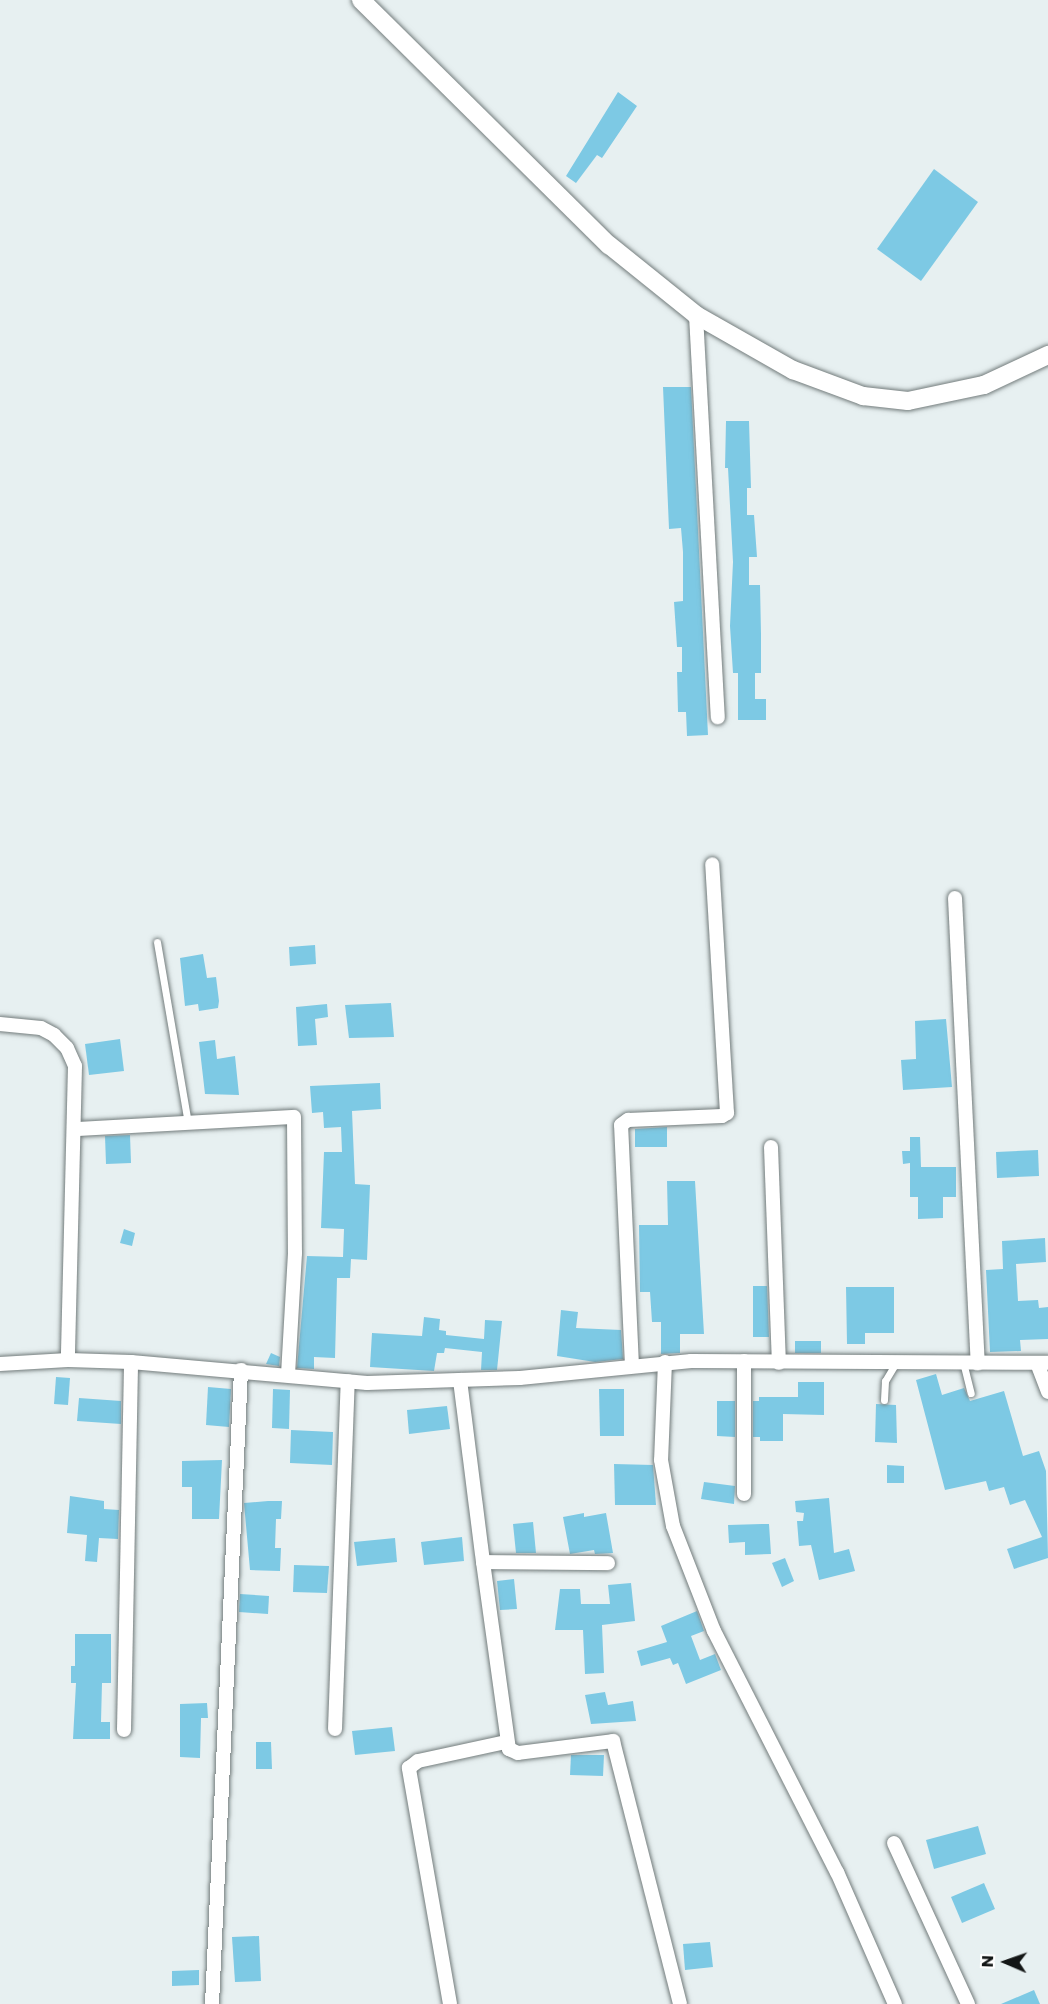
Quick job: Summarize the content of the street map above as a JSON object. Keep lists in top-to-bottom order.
{
  "north": "left"
}
